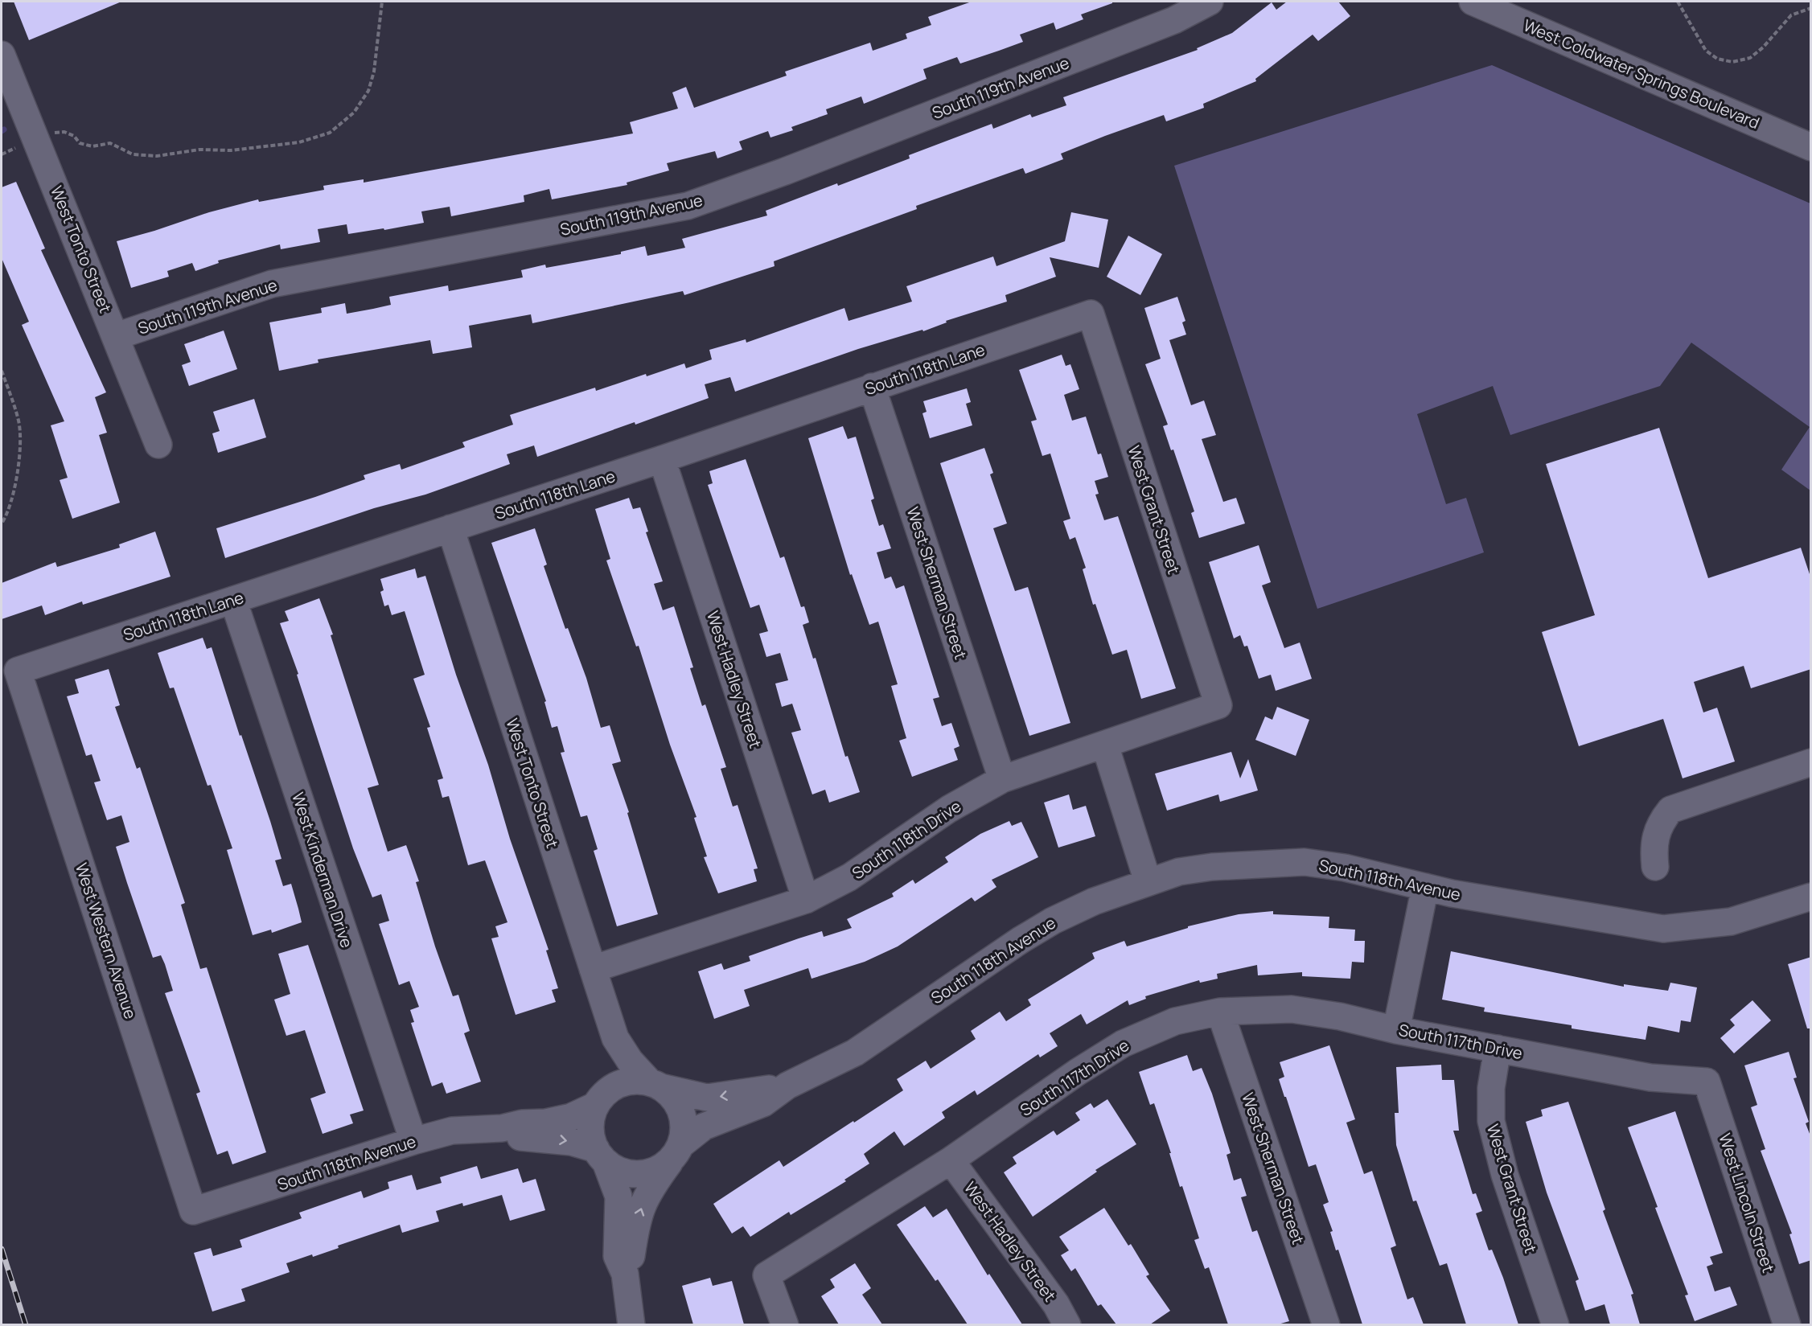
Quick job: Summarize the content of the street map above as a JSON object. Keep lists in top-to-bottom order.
{
  "streets": {
    "street": [
      "West Coldwater Springs Boulevard",
      "South 119th Avenue",
      "West Tonto Street",
      "South 118th Lane",
      "West Grant Street",
      "West Sherman Street",
      "West Hadley Street",
      "South 118th Drive",
      "West Kinderman Drive",
      "South 118th Avenue",
      "West Western Avenue",
      "South 117th Drive",
      "West Lincoln Street"
    ]
  },
  "crossings": [
    ["South 119th Avenue", "West Tonto Street"],
    ["West Tonto Street", "South 118th Lane"],
    ["West Tonto Street", "South 118th Drive"],
    ["West Tonto Street", "South 118th Avenue"],
    ["South 118th Lane", "West Grant Street"],
    ["South 118th Lane", "West Sherman Street"],
    ["South 118th Lane", "West Hadley Street"],
    ["South 118th Lane", "West Kinderman Drive"],
    ["South 118th Lane", "West Western Avenue"],
    ["West Grant Street", "South 118th Drive"],
    ["West Grant Street", "South 117th Drive"],
    ["West Sherman Street", "South 118th Drive"],
    ["West Sherman Street", "South 117th Drive"],
    ["West Hadley Street", "South 118th Drive"],
    ["West Hadley Street", "South 117th Drive"],
    ["West Kinderman Drive", "South 118th Avenue"],
    ["South 118th Avenue", "West Western Avenue"],
    ["South 117th Drive", "West Lincoln Street"]
  ]
}
